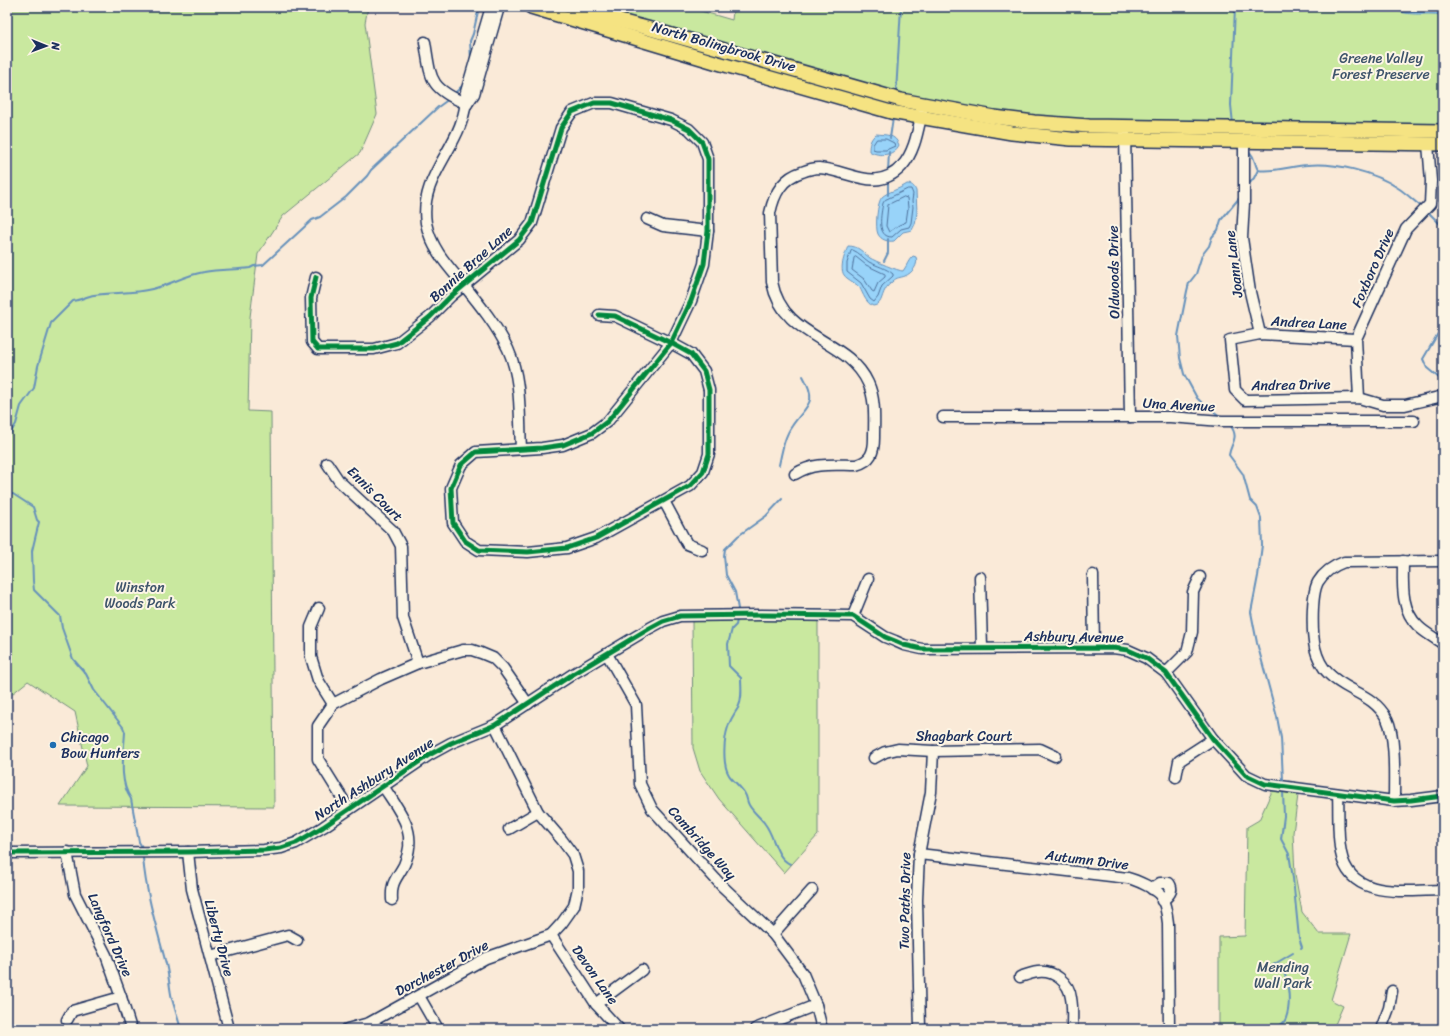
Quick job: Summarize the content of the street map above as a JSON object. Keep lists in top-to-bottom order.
{
  "streets": {
    "main road": ["North Bolingbrook Drive"],
    "street": [
      "Bonnie Brae Lane",
      "Joann Lane",
      "Foxboro Drive",
      "Oldwoods Drive",
      "Andrea Lane",
      "Andrea Drive",
      "Una Avenue",
      "Ennis Court",
      "Ashbury Avenue",
      "Shagbark Court",
      "North Ashbury Avenue",
      "Cambridge Way",
      "Autumn Drive",
      "Two Paths Drive",
      "Langford Drive",
      "Liberty Drive",
      "Dorchester Drive",
      "Devon Lane"
    ]
  },
  "crossings": [
    ["Joann Lane", "Andrea Lane"],
    ["Joann Lane", "Andrea Drive"],
    ["Foxboro Drive", "Andrea Lane"],
    ["Oldwoods Drive", "Una Avenue"],
    ["Andrea Lane", "Andrea Drive"],
    ["Ashbury Avenue", "North Ashbury Avenue"],
    ["Shagbark Court", "Two Paths Drive"],
    ["North Ashbury Avenue", "Cambridge Way"],
    ["North Ashbury Avenue", "Langford Drive"],
    ["North Ashbury Avenue", "Liberty Drive"],
    ["North Ashbury Avenue", "Dorchester Drive"],
    ["Autumn Drive", "Two Paths Drive"],
    ["Dorchester Drive", "Devon Lane"]
  ],
  "parks": ["Greene Valley Forest Preserve", "Winston Woods Park", "Mending Wall Park"],
  "places": ["Chicago Bow Hunters"],
  "north": "right"
}
